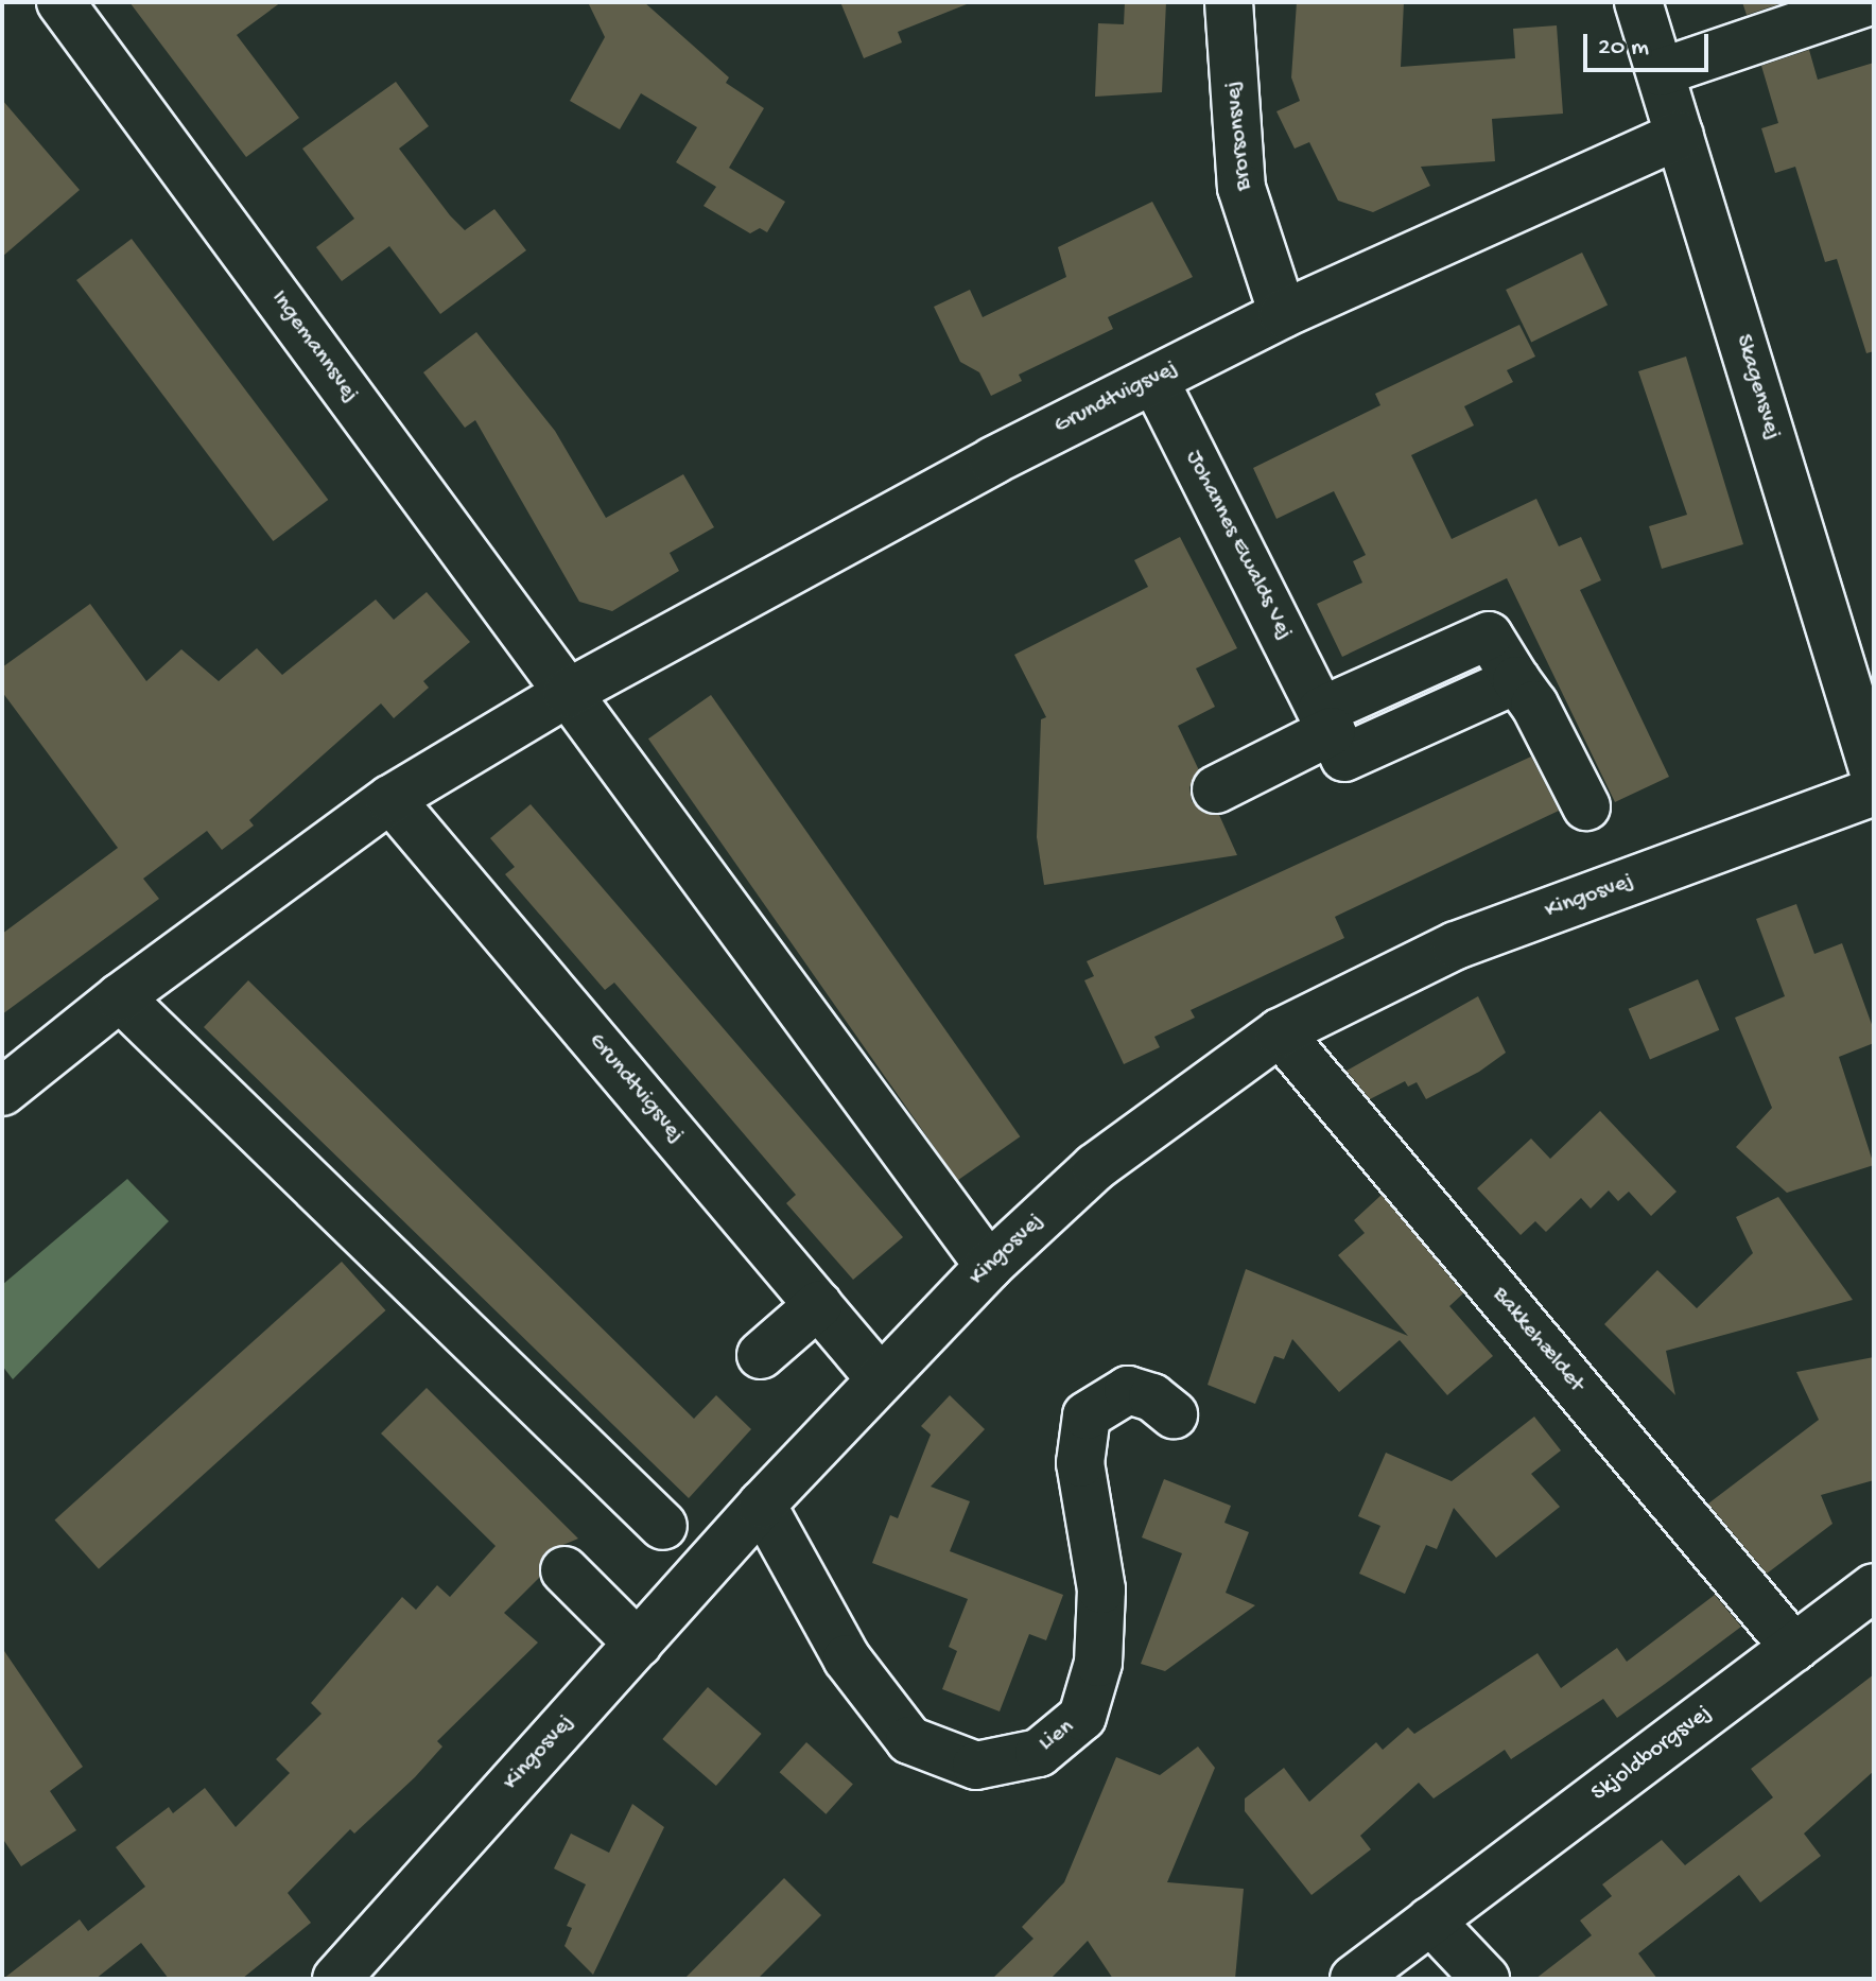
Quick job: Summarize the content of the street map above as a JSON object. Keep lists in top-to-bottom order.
{
  "streets": {
    "street": [
      "Brorsonsvej",
      "Ingemannsvej",
      "Skagensvej",
      "Grundtvigsvej",
      "Johannes Ewalds Vej",
      "Kingosvej",
      "Bakkehældet",
      "Lien",
      "Skjoldborgsvej"
    ]
  },
  "crossings": [
    ["Brorsonsvej", "Grundtvigsvej"],
    ["Ingemannsvej", "Grundtvigsvej"],
    ["Skagensvej", "Grundtvigsvej"],
    ["Grundtvigsvej", "Johannes Ewalds Vej"],
    ["Grundtvigsvej", "Kingosvej"],
    ["Kingosvej", "Bakkehældet"],
    ["Kingosvej", "Lien"],
    ["Bakkehældet", "Skjoldborgsvej"]
  ],
  "scale_bar": "20 m"
}
